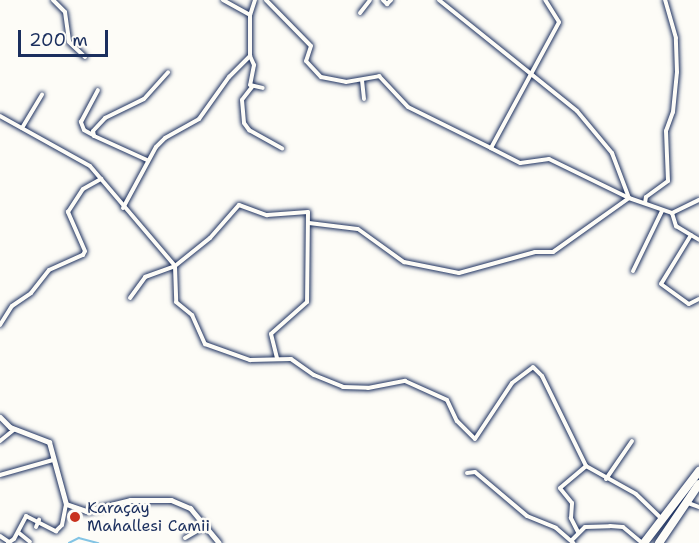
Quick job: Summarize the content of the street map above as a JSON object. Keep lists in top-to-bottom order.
{
  "places": ["Karaçay Mahallesi Camii"],
  "scale_bar": "200 m"
}
